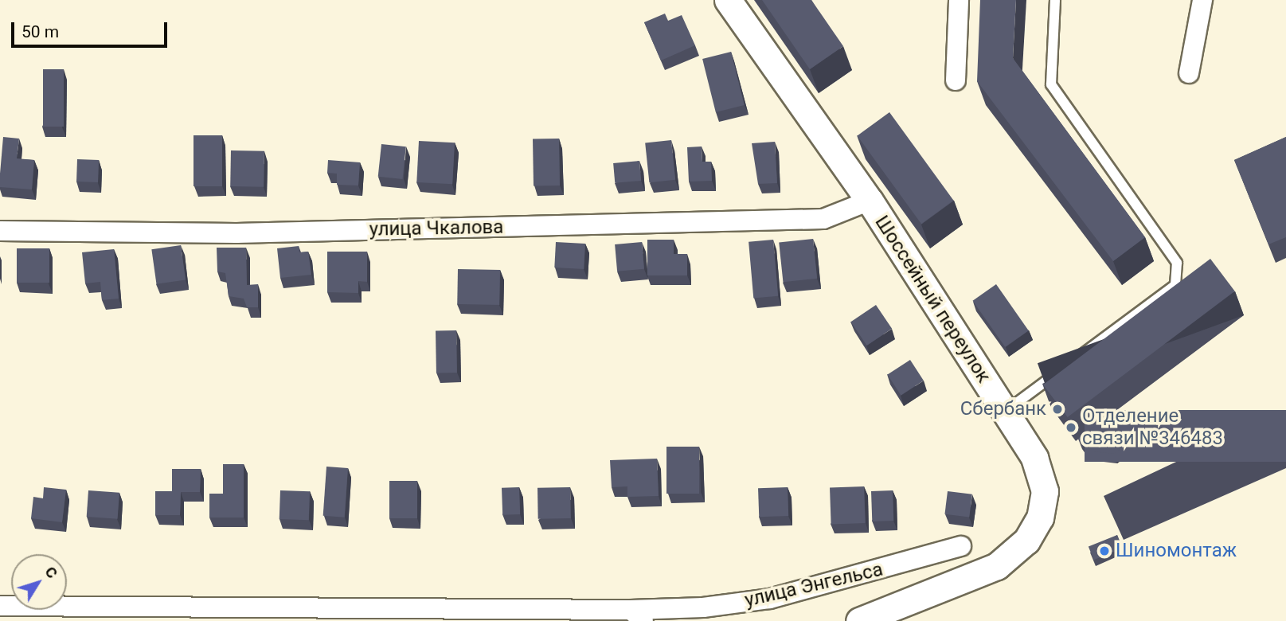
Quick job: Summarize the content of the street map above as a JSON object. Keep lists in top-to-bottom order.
{
  "streets": {
    "main road": ["Шоссейный переулок"],
    "street": ["улица Чкалова", "улица Энгельса"]
  },
  "crossings": [
    ["улица Чкалова", "Шоссейный переулок"]
  ],
  "places": ["Сбербанк", "Отделение связи №346483", "Шиномонтаж"],
  "scale_bar": "50 m",
  "north": "top right"
}
